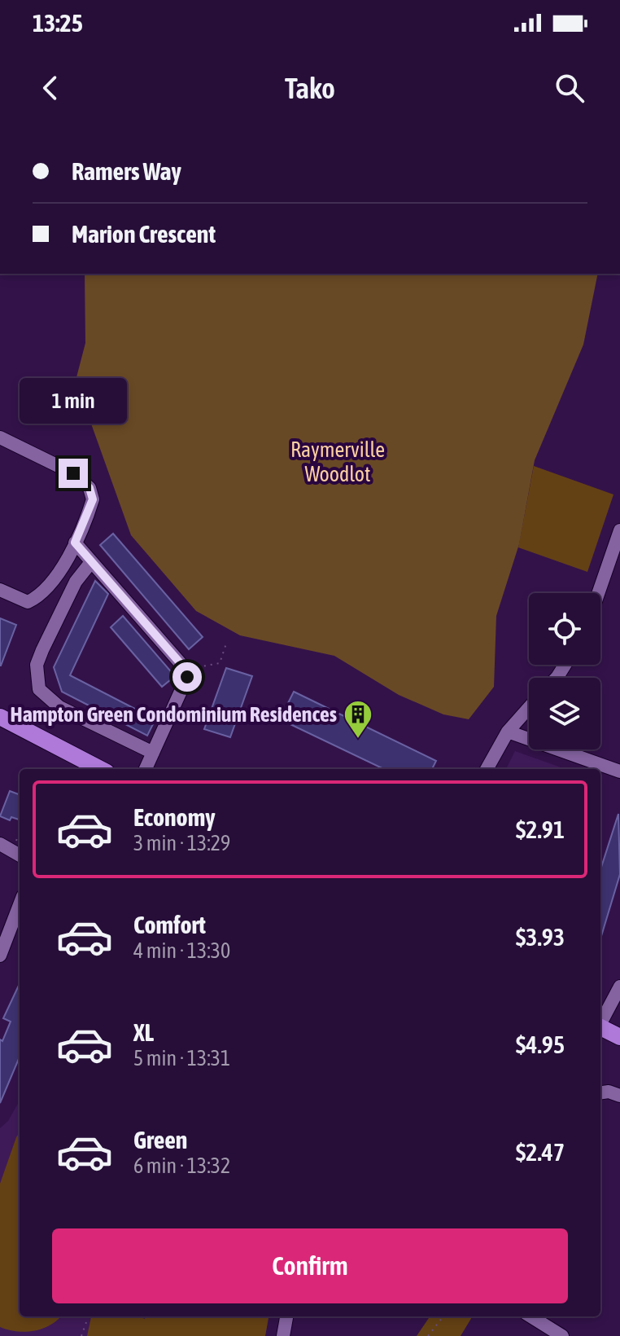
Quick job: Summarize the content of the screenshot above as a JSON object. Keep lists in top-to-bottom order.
{
  "parks": ["Raymerville Woodlot"],
  "places": {
    "building": ["Hampton Green Condominium Residences"]
  },
  "page": {
    "status": "13:25",
    "header": "Tako",
    "banner": ["Ramers Way", "Marion Crescent"],
    "bubble": "1 min",
    "list": [
      {
        "name": "Economy",
        "note": "3 min · 13:29",
        "value": "$2.91"
      },
      {
        "name": "Comfort",
        "note": "4 min · 13:30",
        "value": "$3.93"
      },
      {
        "name": "XL",
        "note": "5 min · 13:31",
        "value": "$4.95"
      },
      {
        "name": "Green",
        "note": "6 min · 13:32",
        "value": "$2.47"
      }
    ],
    "buttons": "Confirm"
  }
}
